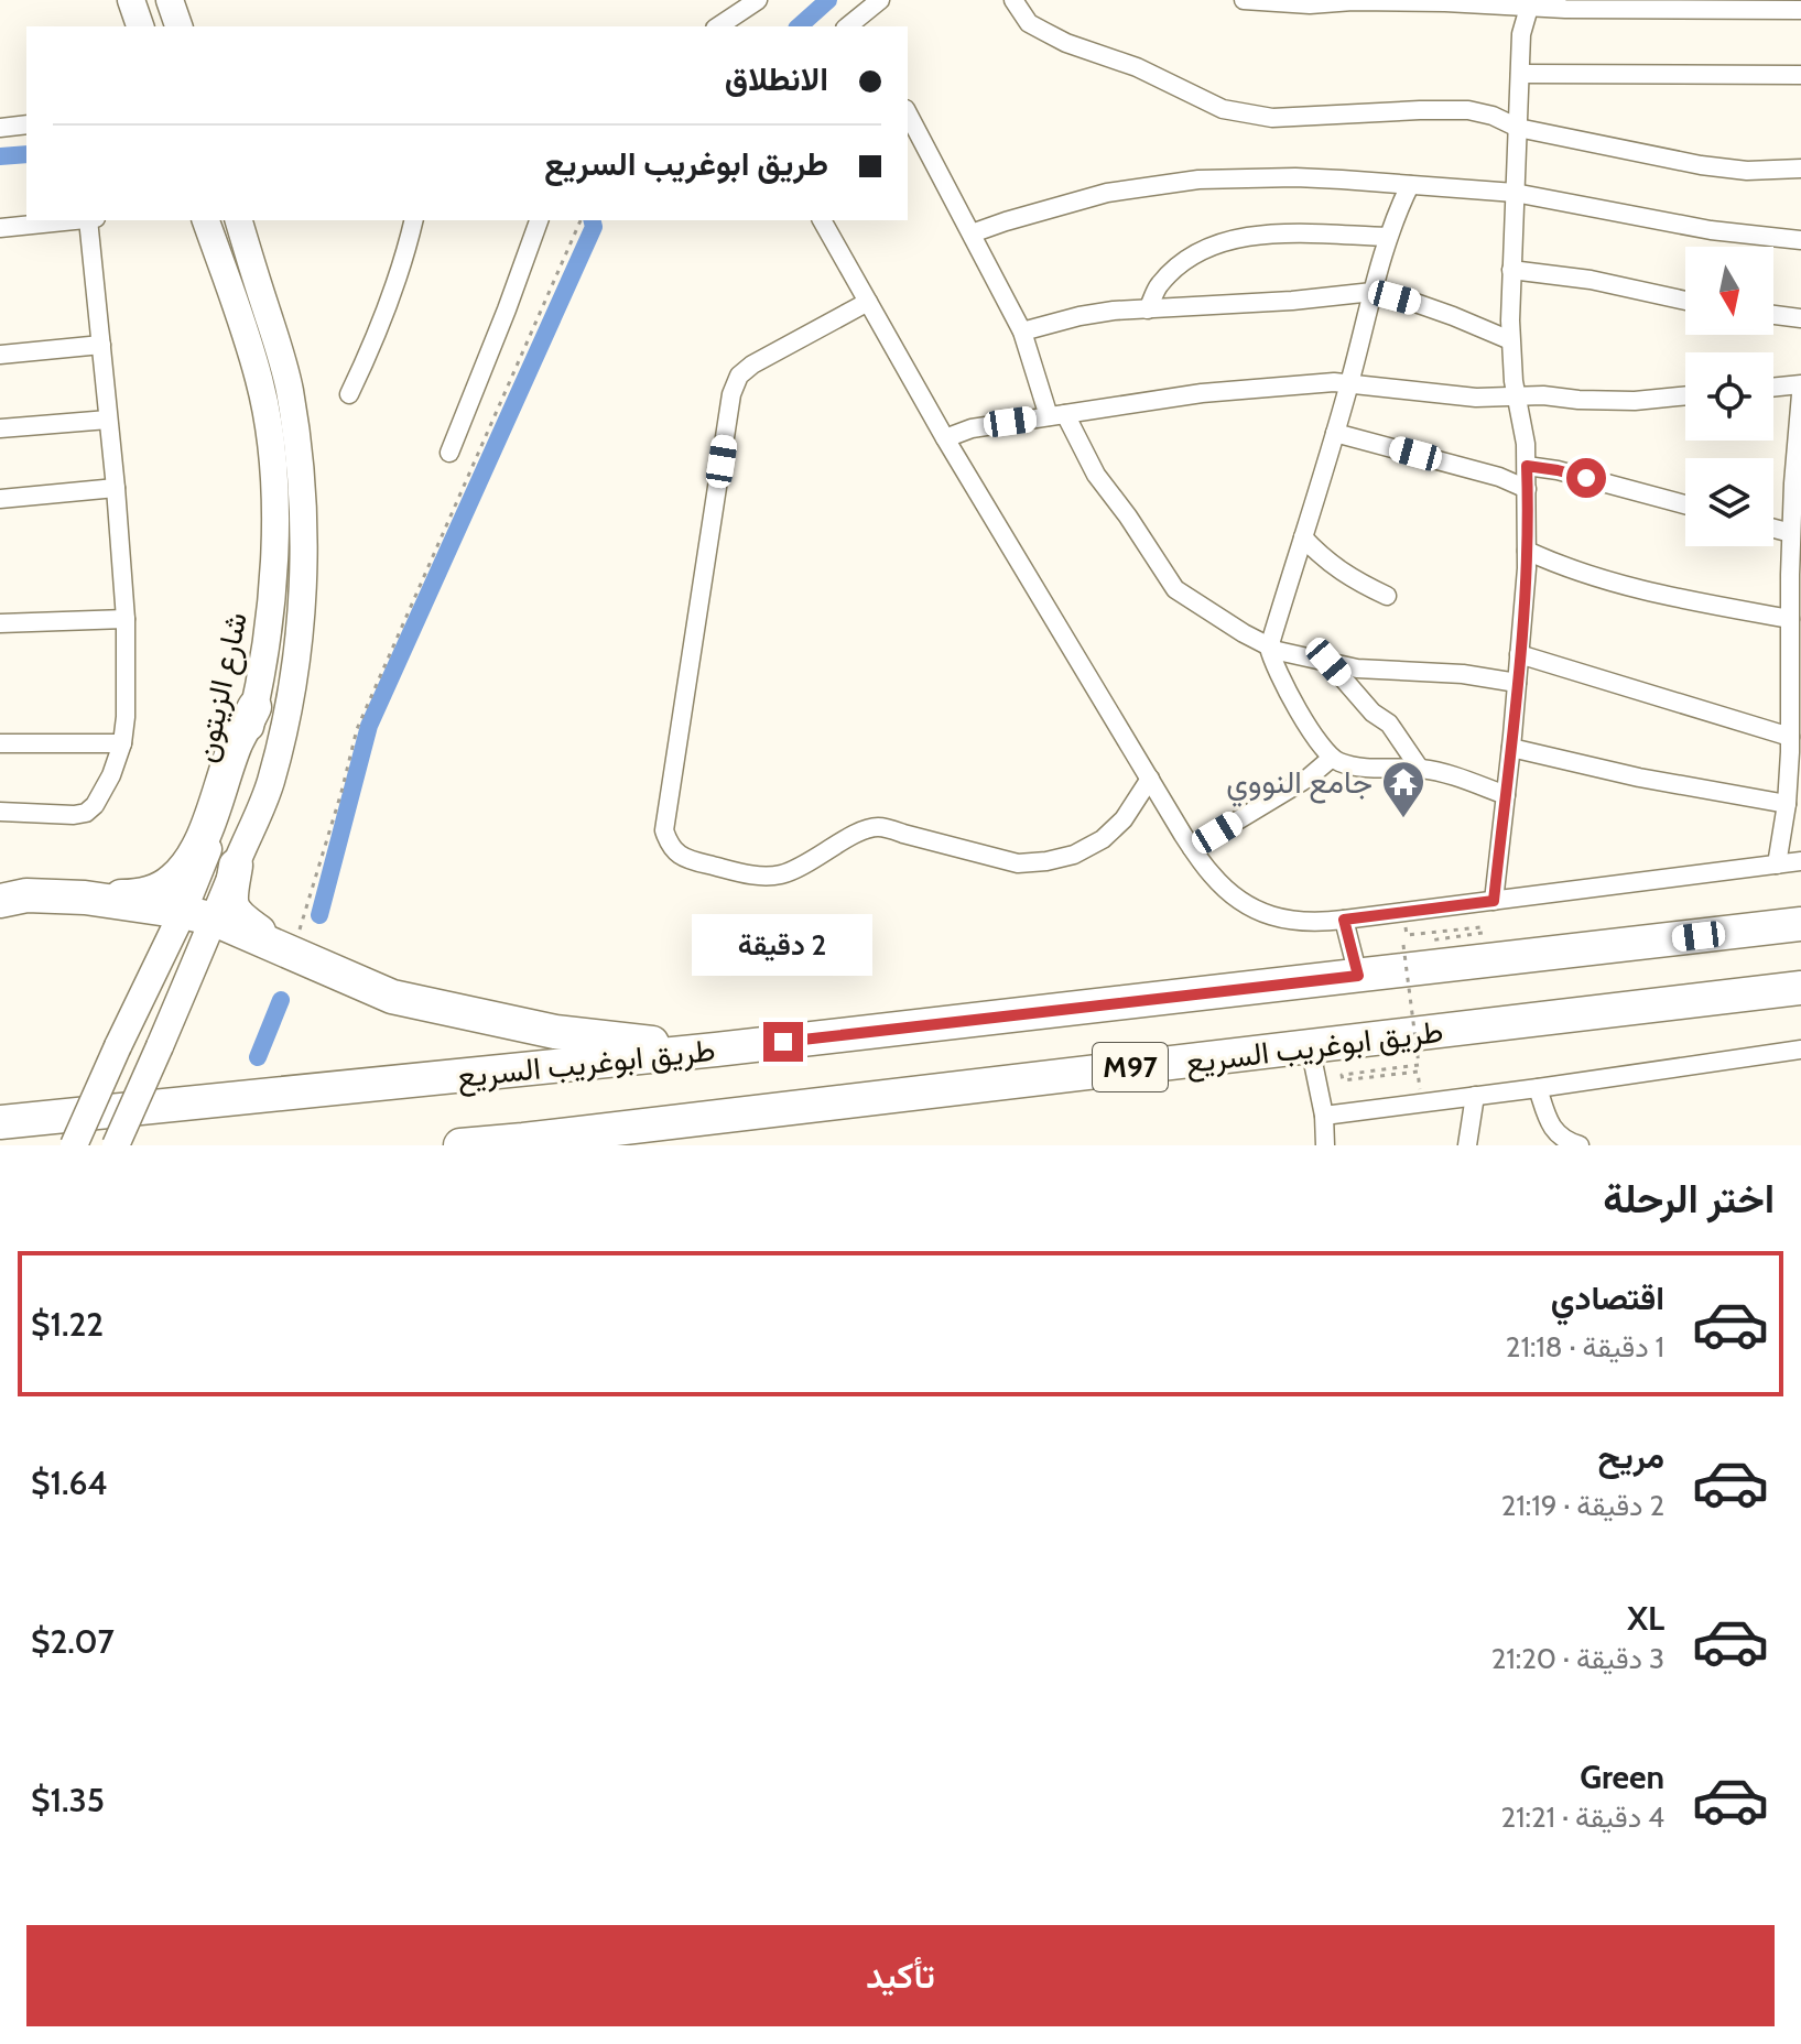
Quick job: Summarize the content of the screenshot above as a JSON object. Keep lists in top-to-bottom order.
{
  "streets": {
    "highway": ["طريق ابوغريب السريع", "M97"],
    "main road": ["شارع الزيتون"]
  },
  "places": {
    "temple": ["جامع النووي"]
  },
  "north": "bottom",
  "page": {
    "banner": ["الانطلاق", "طريق ابوغريب السريع"],
    "bubble": "2 دقيقة",
    "heading": "اختر الرحلة",
    "list": [
      {
        "name": "اقتصادي",
        "note": "1 دقيقة · 21:18",
        "value": "$1.22"
      },
      {
        "name": "مريح",
        "note": "2 دقيقة · 21:19",
        "value": "$1.64"
      },
      {
        "name": "XL",
        "note": "3 دقيقة · 21:20",
        "value": "$2.07"
      },
      {
        "name": "Green",
        "note": "4 دقيقة · 21:21",
        "value": "$1.35"
      }
    ],
    "buttons": "تأكيد"
  }
}
